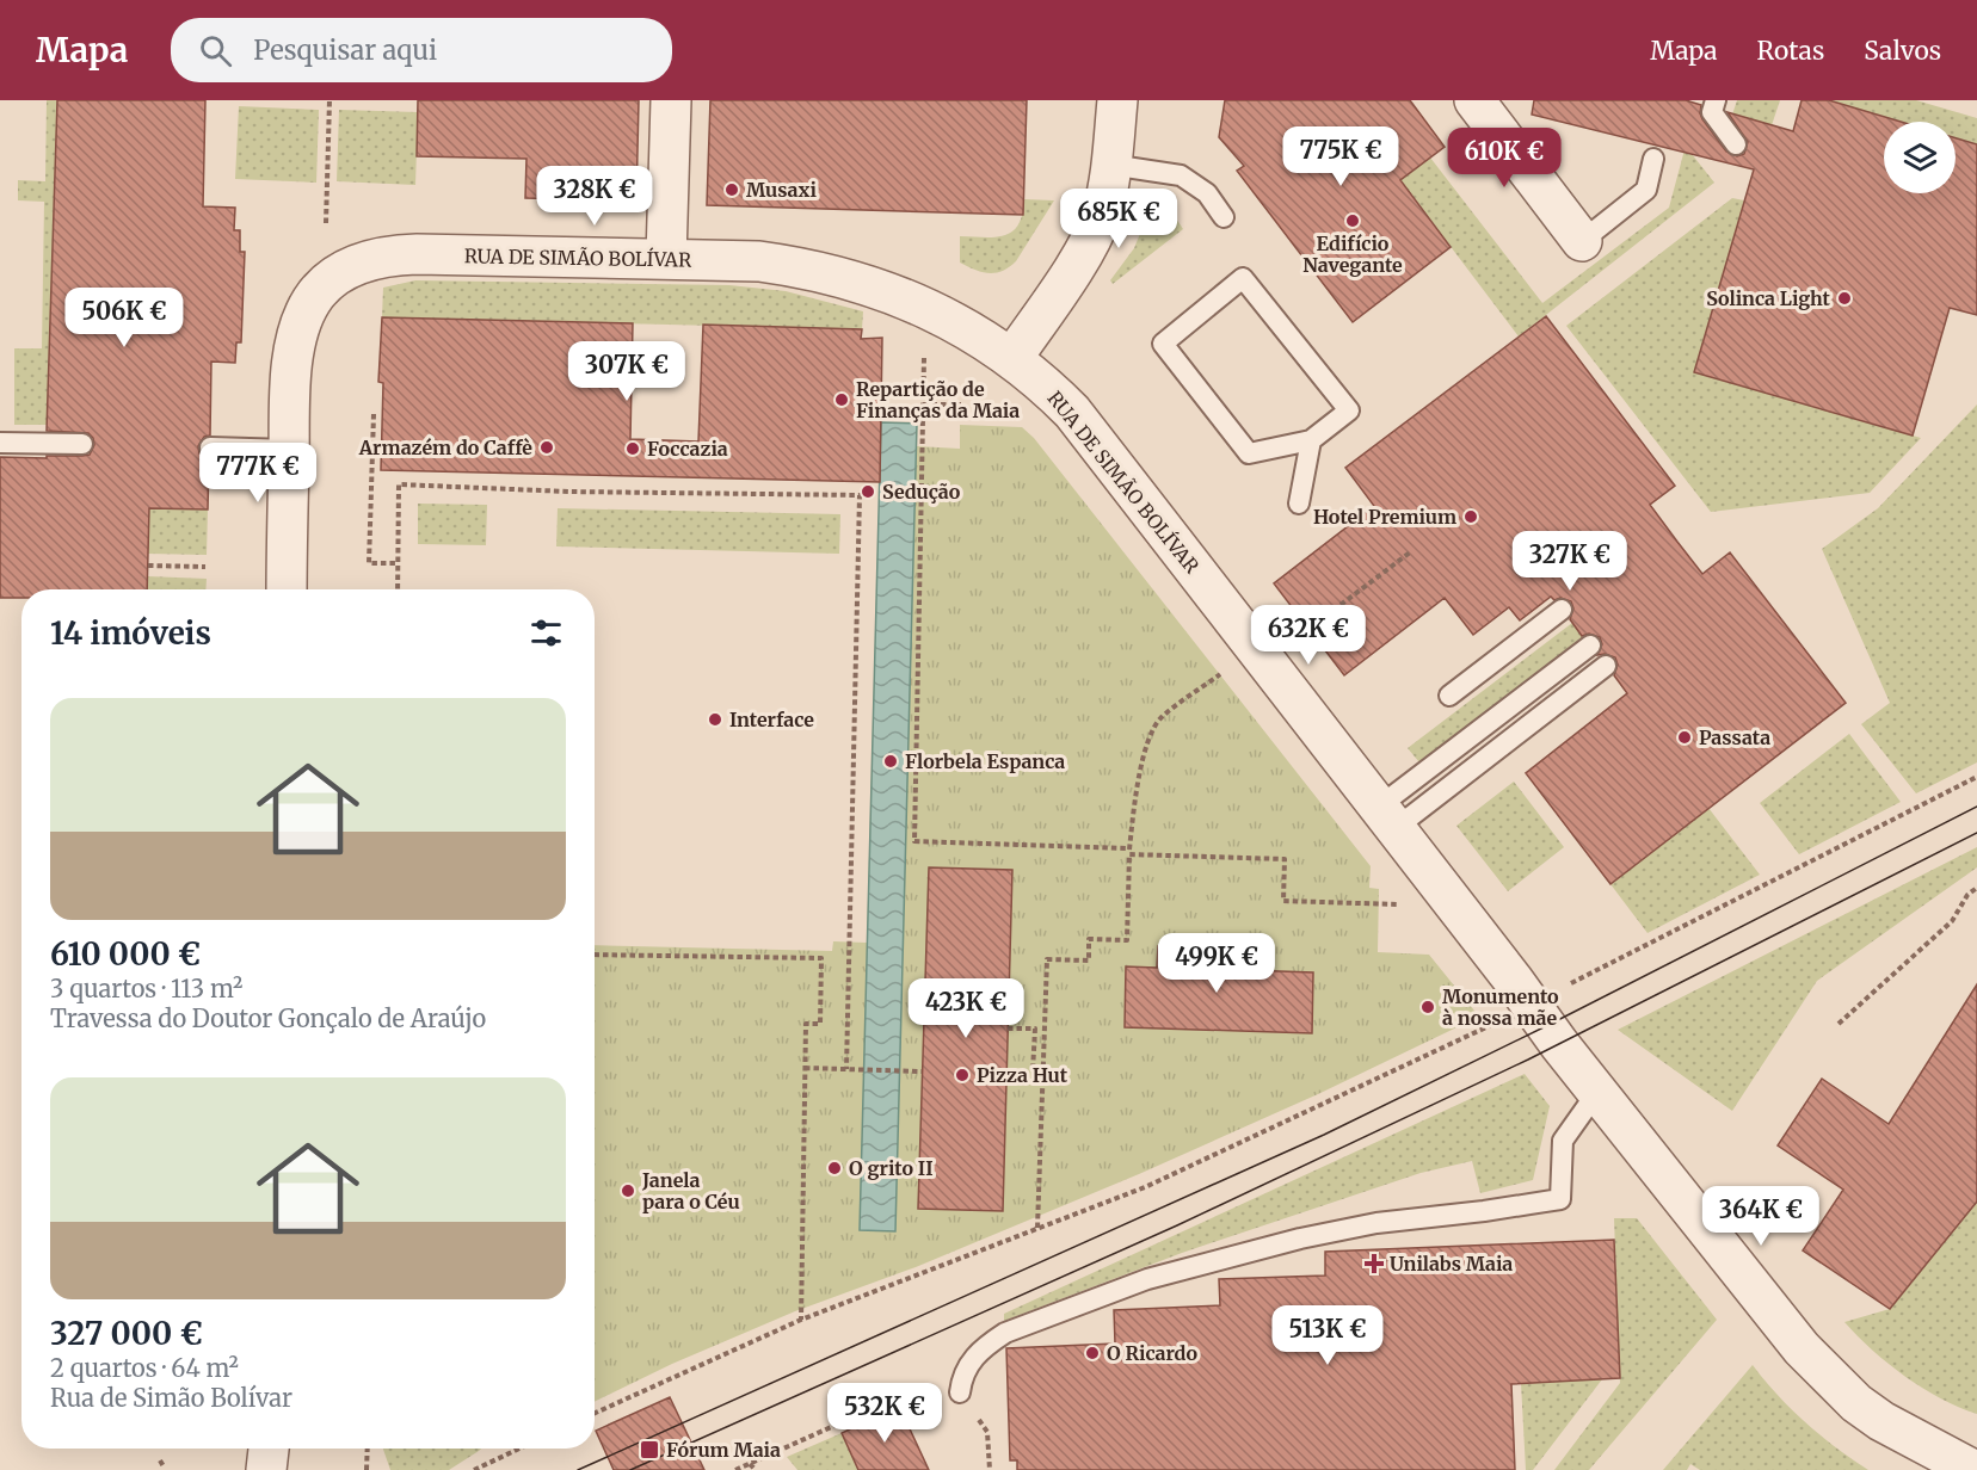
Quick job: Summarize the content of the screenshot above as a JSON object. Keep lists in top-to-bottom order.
{
  "streets": {
    "street": ["RUA DE SIMÃO BOLÍVAR"]
  },
  "places": {
    "other": [
      "Musaxi",
      "Edifício Navegante",
      "Solinca Light",
      "Repartição de Finanças da Maia",
      "Armazém do Caffè",
      "Foccazia",
      "Sedução",
      "Hotel Premium",
      "Interface",
      "Passata",
      "Florbela Espanca",
      "Monumento à nossa mãe",
      "Pizza Hut",
      "O grito II",
      "Janela para o Céu",
      "O Ricardo"
    ],
    "health": ["Unilabs Maia"],
    "transit": ["Fórum Maia"]
  },
  "page": {
    "header": "Mapa",
    "search": "Pesquisar aqui",
    "nav": ["Mapa", "Rotas", "Salvos"],
    "price": [
      "775K €",
      "610K €",
      "328K €",
      "685K €",
      "506K €",
      "307K €",
      "777K €",
      "327K €",
      "632K €",
      "499K €",
      "423K €",
      "364K €",
      "513K €",
      "532K €"
    ],
    "heading": "14 imóveis",
    "list": [
      {
        "name": "610 000 €",
        "note": "3 quartos · 113 m² · Travessa do Doutor Gonçalo de Araújo"
      },
      {
        "name": "327 000 €",
        "note": "2 quartos · 64 m² · Rua de Simão Bolívar"
      }
    ]
  }
}
